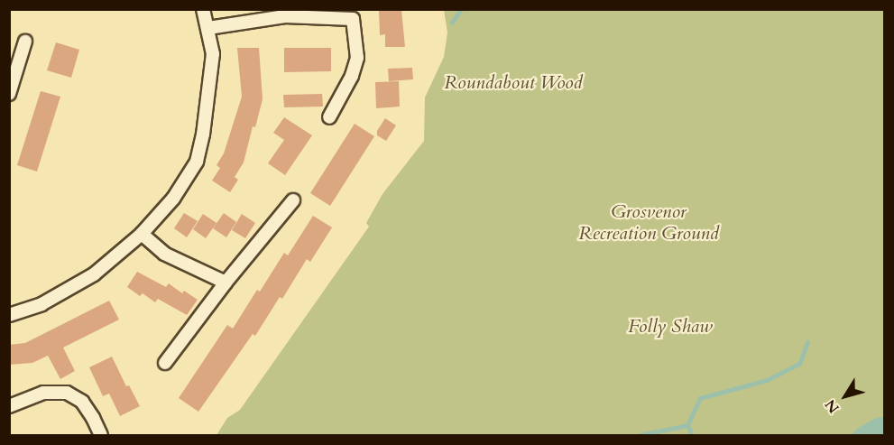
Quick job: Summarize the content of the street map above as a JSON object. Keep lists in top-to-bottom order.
{
  "parks": ["Roundabout Wood", "Grosvenor Recreation Ground", "Folly Shaw"],
  "north": "bottom left"
}
